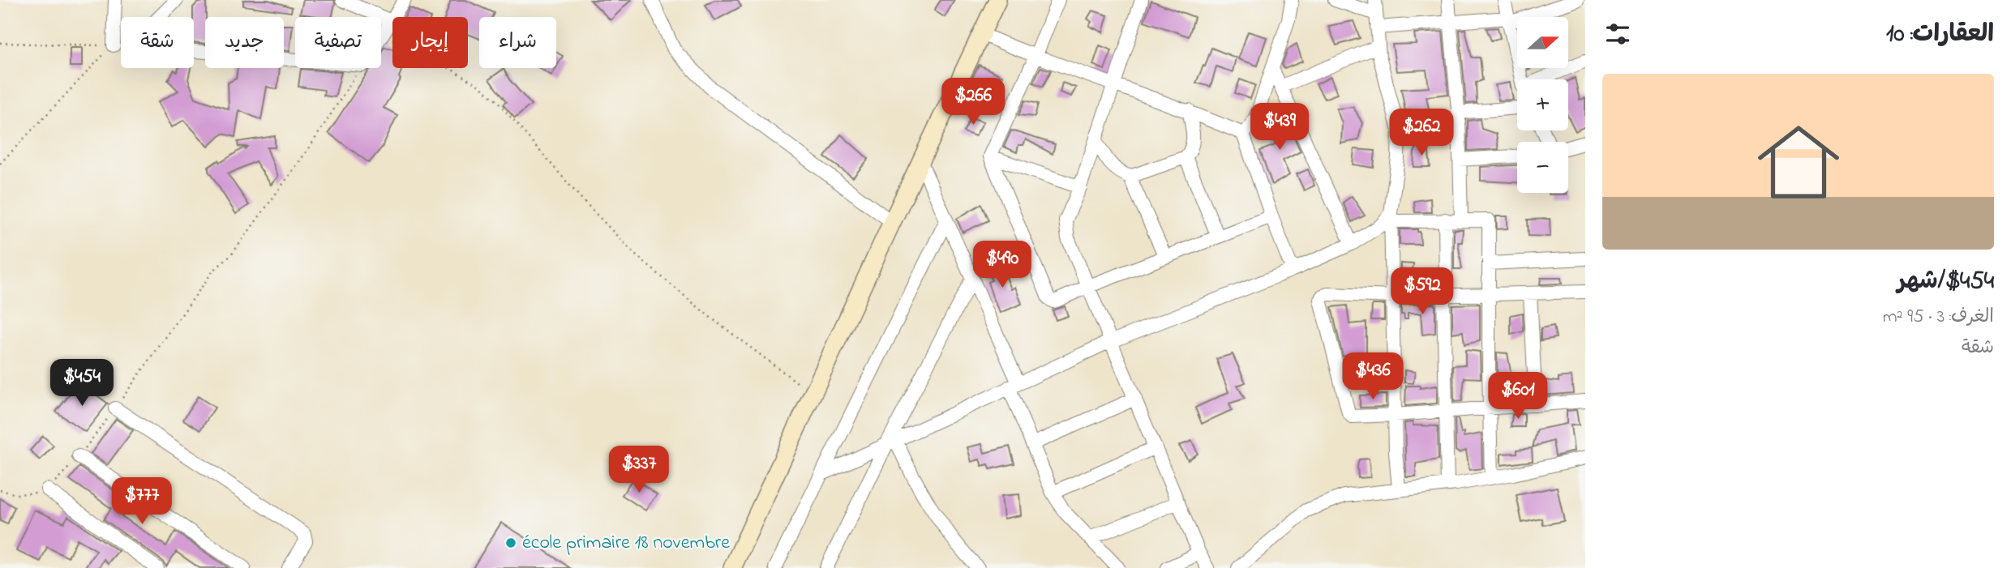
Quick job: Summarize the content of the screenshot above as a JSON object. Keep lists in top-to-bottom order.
{
  "places": ["école primaire 18 novembre"],
  "north": "right",
  "page": {
    "heading": "العقارات: 10",
    "map_buttons": ["+", "−"],
    "chip": [
      "شراء",
      "إيجار",
      "تصفية",
      "جديد",
      "شقة"
    ],
    "list": [
      {
        "name": "$454/شهر",
        "note": "الغرف: 3 · 95 m² · شقة"
      }
    ],
    "price": [
      "$266",
      "$439",
      "$262",
      "$490",
      "$592",
      "$436",
      "$454",
      "$601",
      "$337",
      "$777"
    ]
  }
}
